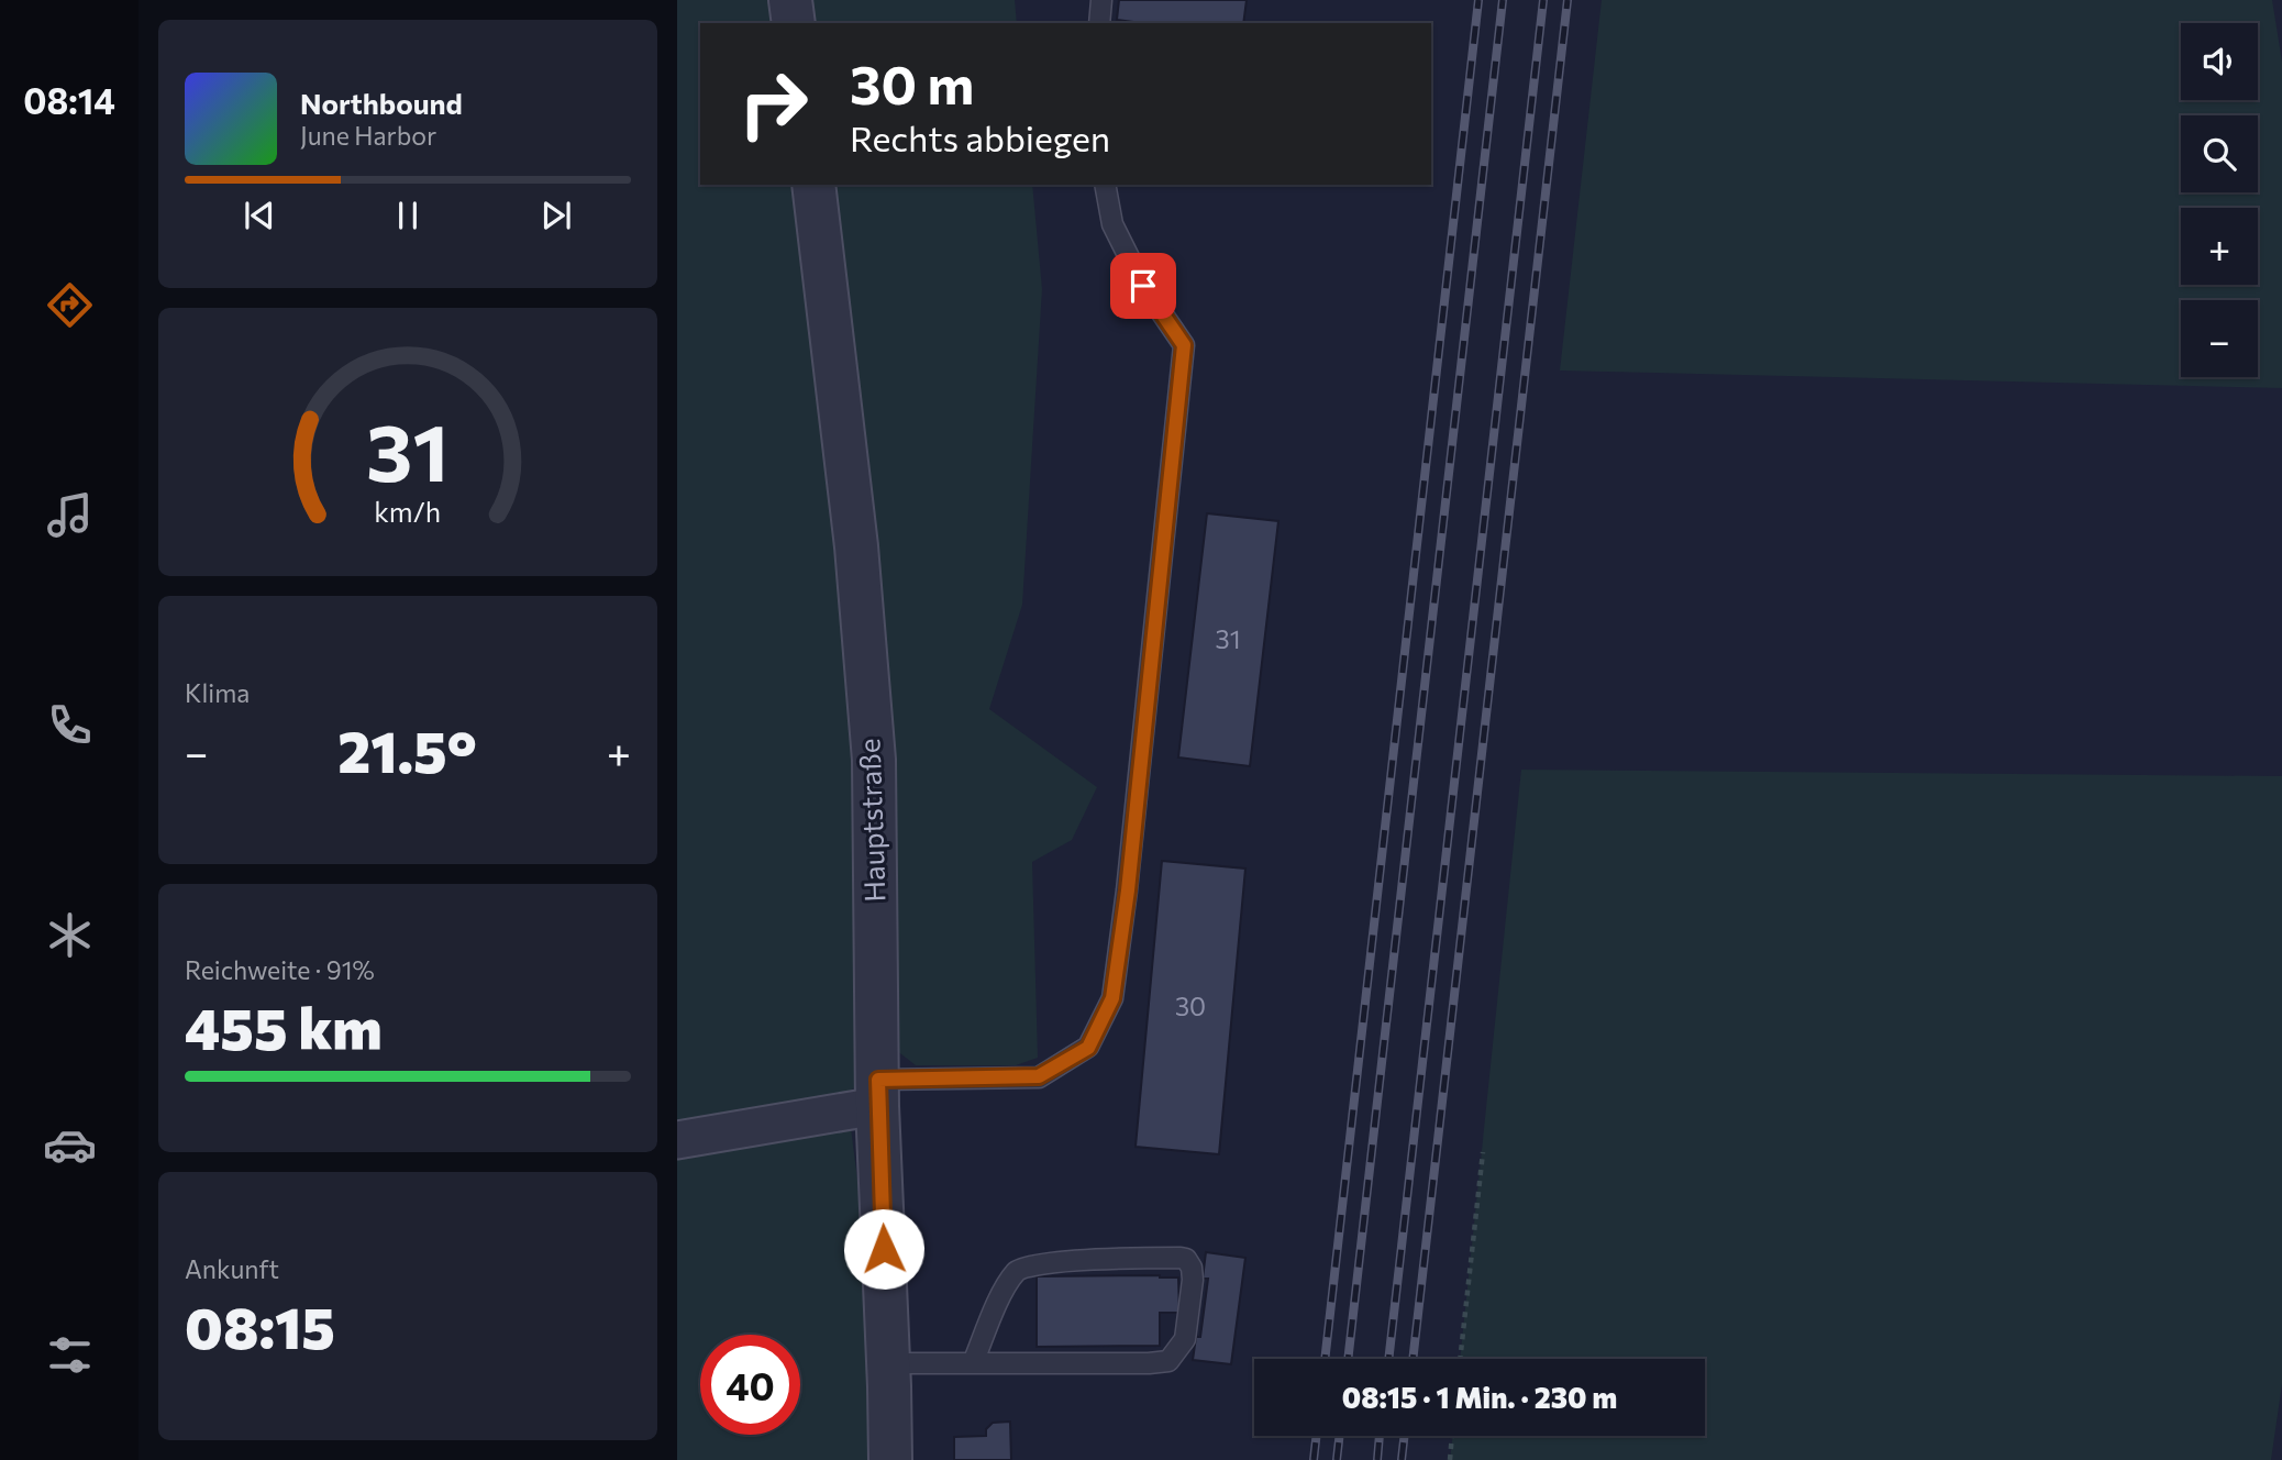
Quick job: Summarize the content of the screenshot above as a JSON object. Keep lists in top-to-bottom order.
{
  "streets": {
    "street": ["Hauptstraße"]
  },
  "house_numbers": ["31", "30"],
  "page": {
    "tabs": "08:14",
    "map_buttons": ["+", "−"],
    "turn": ["30 m", "Rechts abbiegen"],
    "song": ["Northbound", "June Harbor"],
    "tile": [
      "Klima",
      ["Reichweite · 91%", "455 km"],
      ["Ankunft", "08:15"]
    ],
    "heat": ["−", "21.5°", "+"],
    "limit": "40",
    "trip": "08:15 · 1 Min. · 230 m",
    "gauge": ["31", "km/h"]
  }
}
